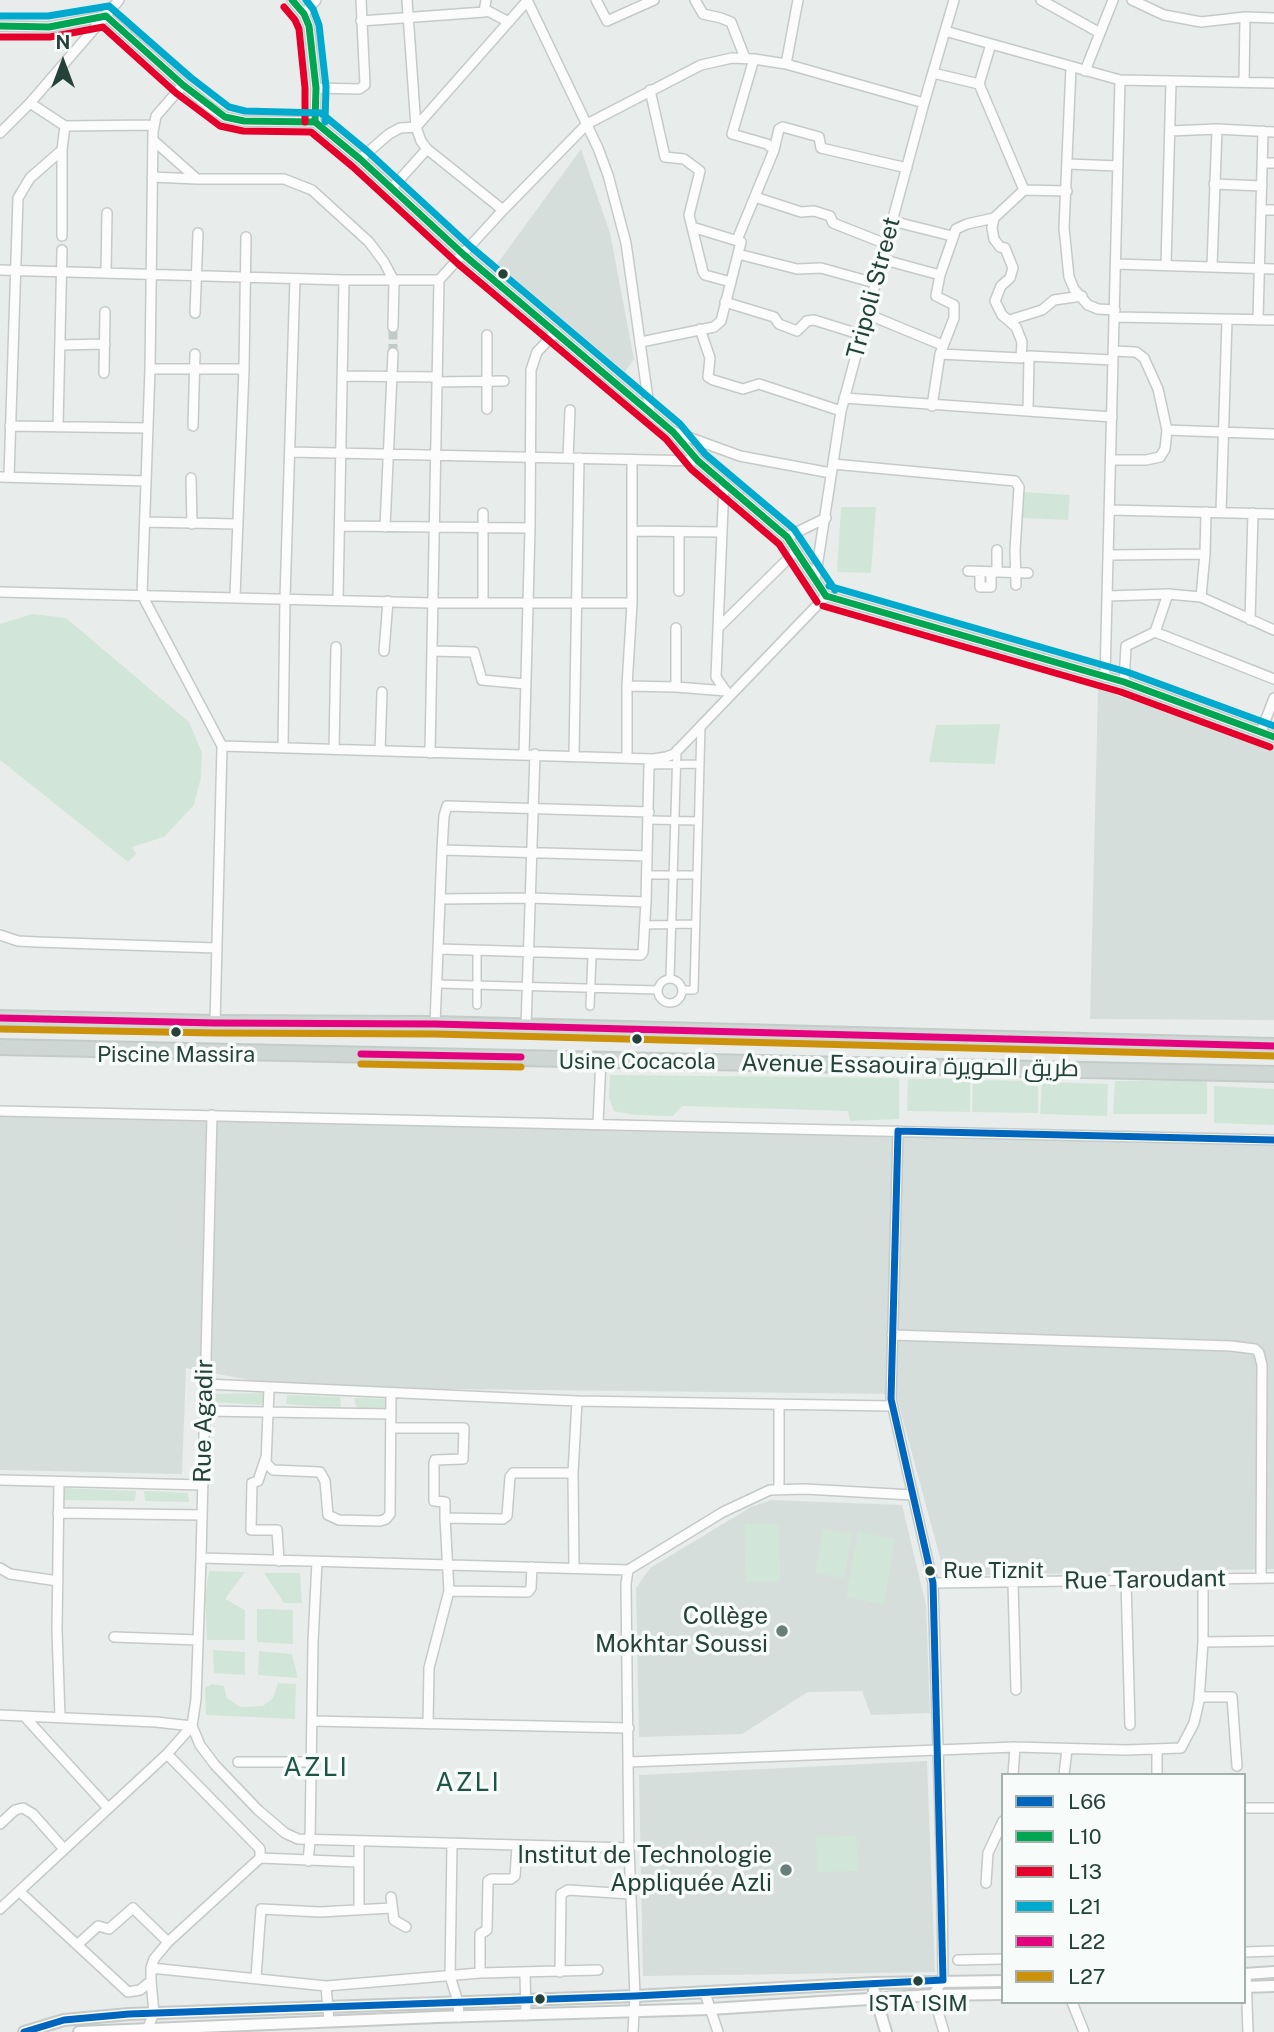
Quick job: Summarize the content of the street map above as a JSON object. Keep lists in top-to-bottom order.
{
  "streets": {
    "main road": ["Avenue Essaouira طريق الصويرة"],
    "street": ["Tripoli Street", "Rue Agadir", "Rue Taroudant"]
  },
  "districts": ["AZLI", "AZLI"],
  "places": [
    "Piscine Massira",
    "Usine Cocacola",
    "Rue Tiznit",
    "Collège Mokhtar Soussi",
    "Institut de Technologie Appliquée Azli",
    "ISTA ISIM"
  ],
  "lines": [
    "transit line L10",
    "transit line L21",
    "transit line L13",
    "transit line L22",
    "transit line L27",
    "transit line L66"
  ],
  "legend": [
    "L66",
    "L10",
    "L13",
    "L21",
    "L22",
    "L27"
  ],
  "north": "top"
}
